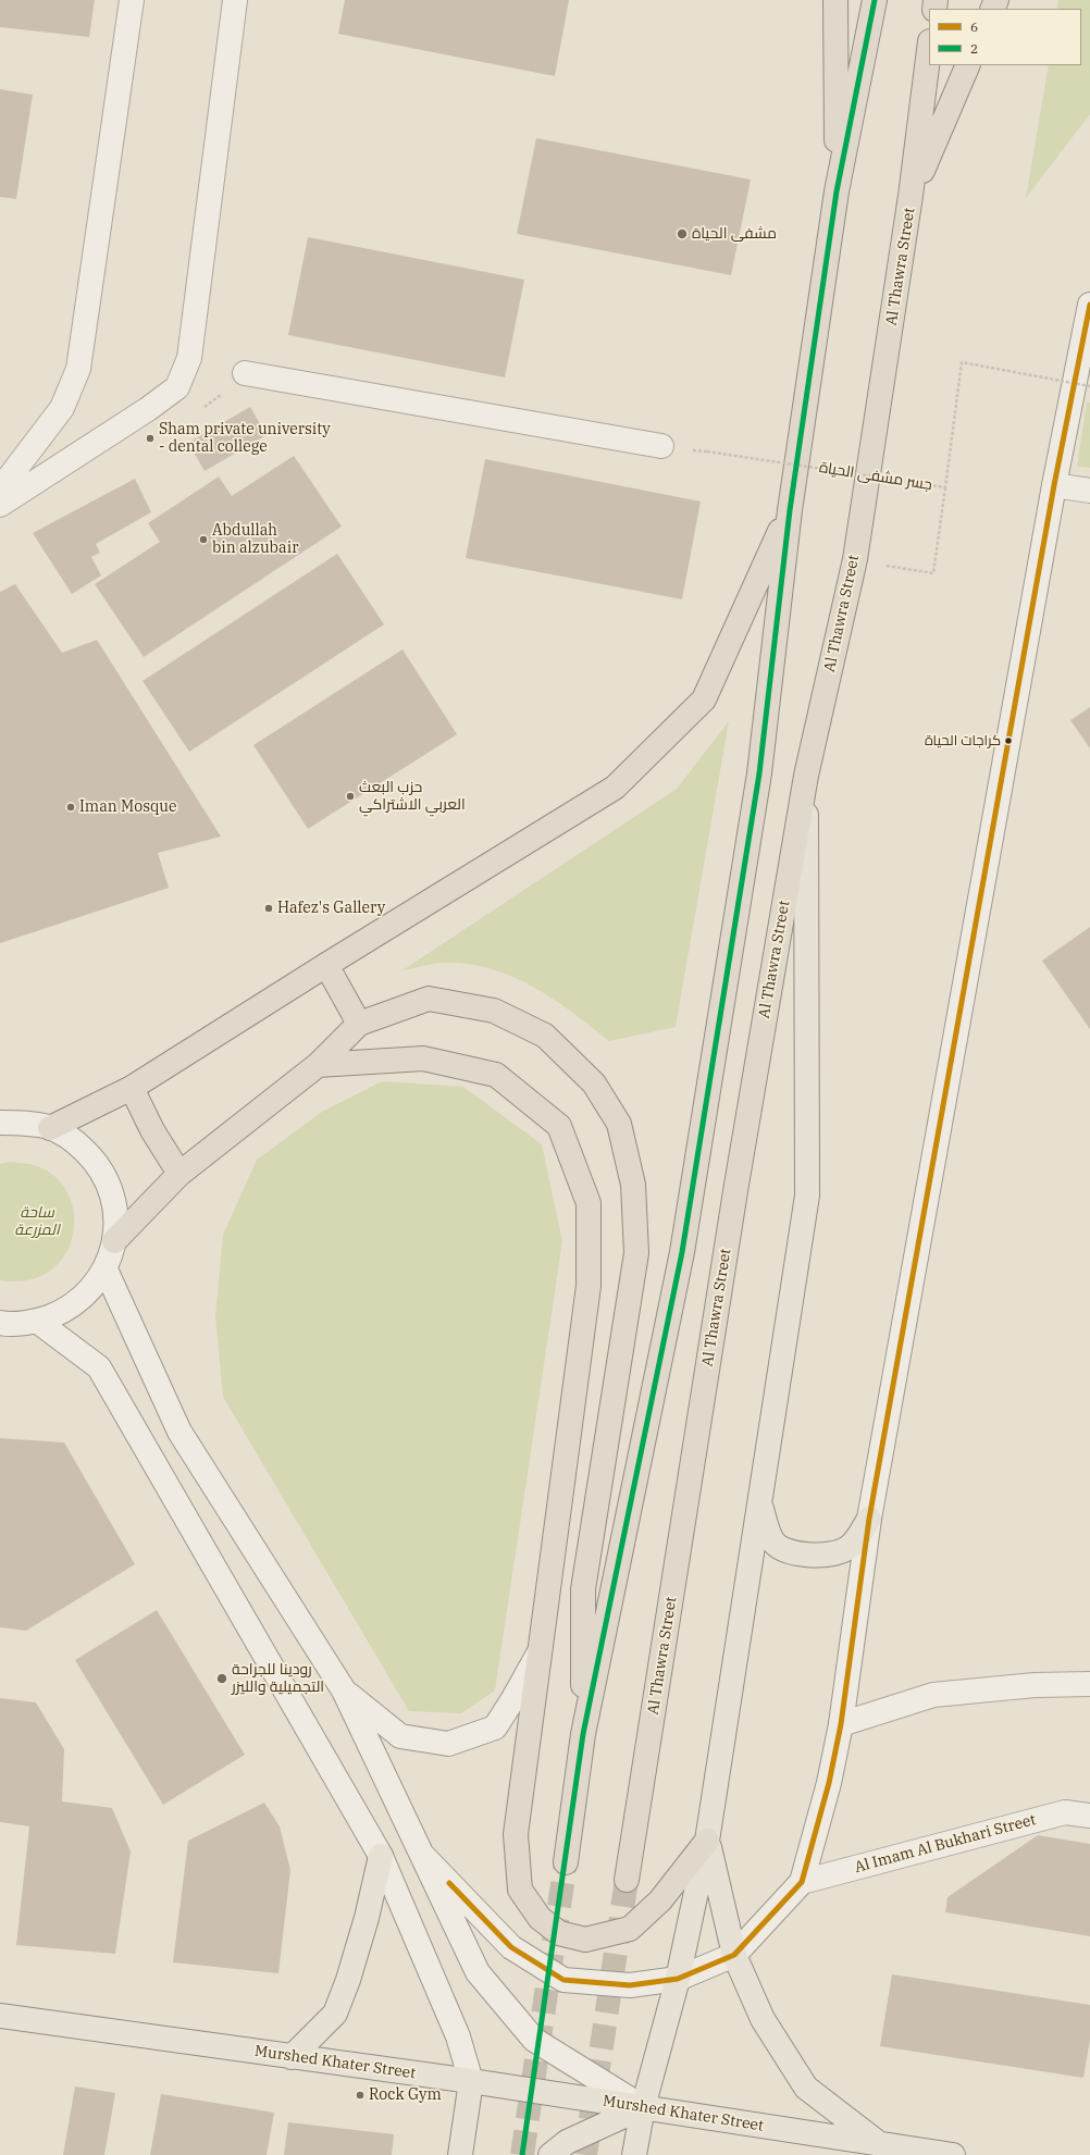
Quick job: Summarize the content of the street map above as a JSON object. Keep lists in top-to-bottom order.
{
  "streets": {
    "highway": ["Al Thawra Street"],
    "main road": ["Al Imam Al Bukhari Street", "Murshed Khater Street"],
    "path": ["جسر مشفى الحياة"]
  },
  "parks": ["ساحة المزرعة"],
  "places": [
    "مشفى الحياة",
    "Sham private university - dental college",
    "Abdullah bin alzubair",
    "كراجات الحياة",
    "حزب البعث العربي الاشتراكي",
    "Iman Mosque",
    "Hafez's Gallery",
    "رودينا للجراحة التجميلية والليزر",
    "Rock Gym"
  ],
  "lines": ["transit line 2", "transit line 6"],
  "legend": ["6", "2"]
}
